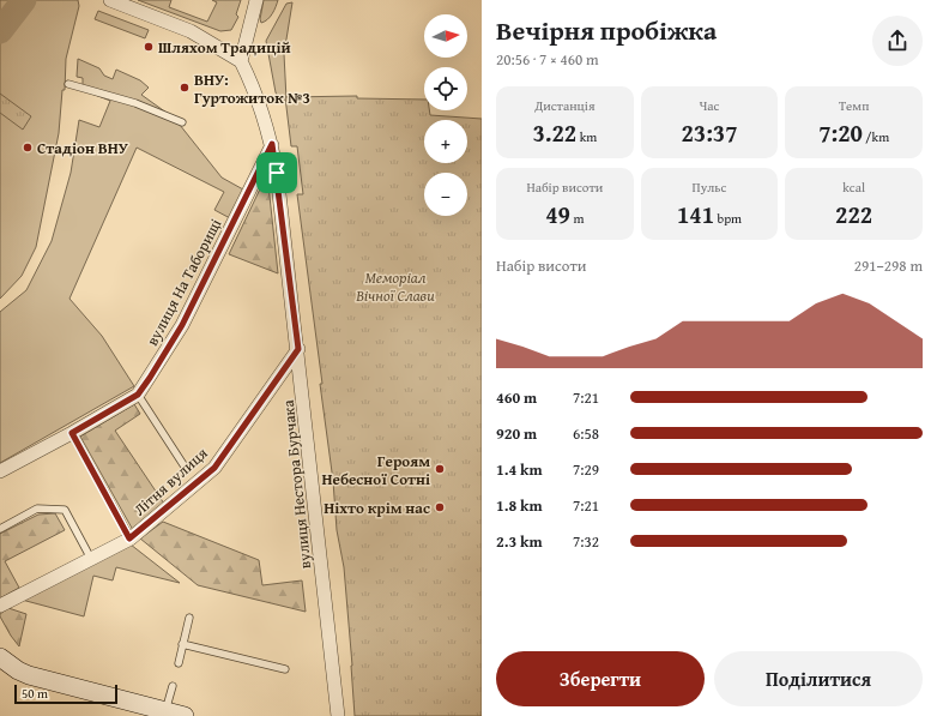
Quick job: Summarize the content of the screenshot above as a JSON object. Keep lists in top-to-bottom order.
{
  "streets": {
    "street": ["вулиця На Таборищі", "Літня вулиця", "вулиця Нестора Бурчака"]
  },
  "crossings": [
    ["вулиця На Таборищі", "вулиця Нестора Бурчака"],
    ["Літня вулиця", "вулиця Нестора Бурчака"]
  ],
  "parks": ["Меморіал Вічної Слави"],
  "places": [
    "Шляхом Традицій",
    "ВНУ: Гуртожиток №3",
    "Стадіон ВНУ",
    "Героям Небесної Сотні",
    "Ніхто крім нас"
  ],
  "scale_bar": "50 m",
  "north": "right",
  "page": {
    "heading": ["Вечірня пробіжка", "20:56 · 7 × 460 m"],
    "map_buttons": ["+", "−"],
    "stats": [
      ["Дистанція", "3.22 km"],
      ["Час", "23:37"],
      ["Темп", "7:20 /km"],
      ["Набір висоти", "49 m"],
      ["Пульс", "141 bpm"],
      ["kcal", "222"]
    ],
    "chart": ["Набір висоти", "291–298 m"],
    "list": [
      {
        "name": "460 m",
        "note": "7:21"
      },
      {
        "name": "920 m",
        "note": "6:58"
      },
      {
        "name": "1.4 km",
        "note": "7:29"
      },
      {
        "name": "1.8 km",
        "note": "7:21"
      },
      {
        "name": "2.3 km",
        "note": "7:32"
      }
    ],
    "buttons": ["Зберегти", "Поділитися"],
    "scale": "50 m"
  }
}
